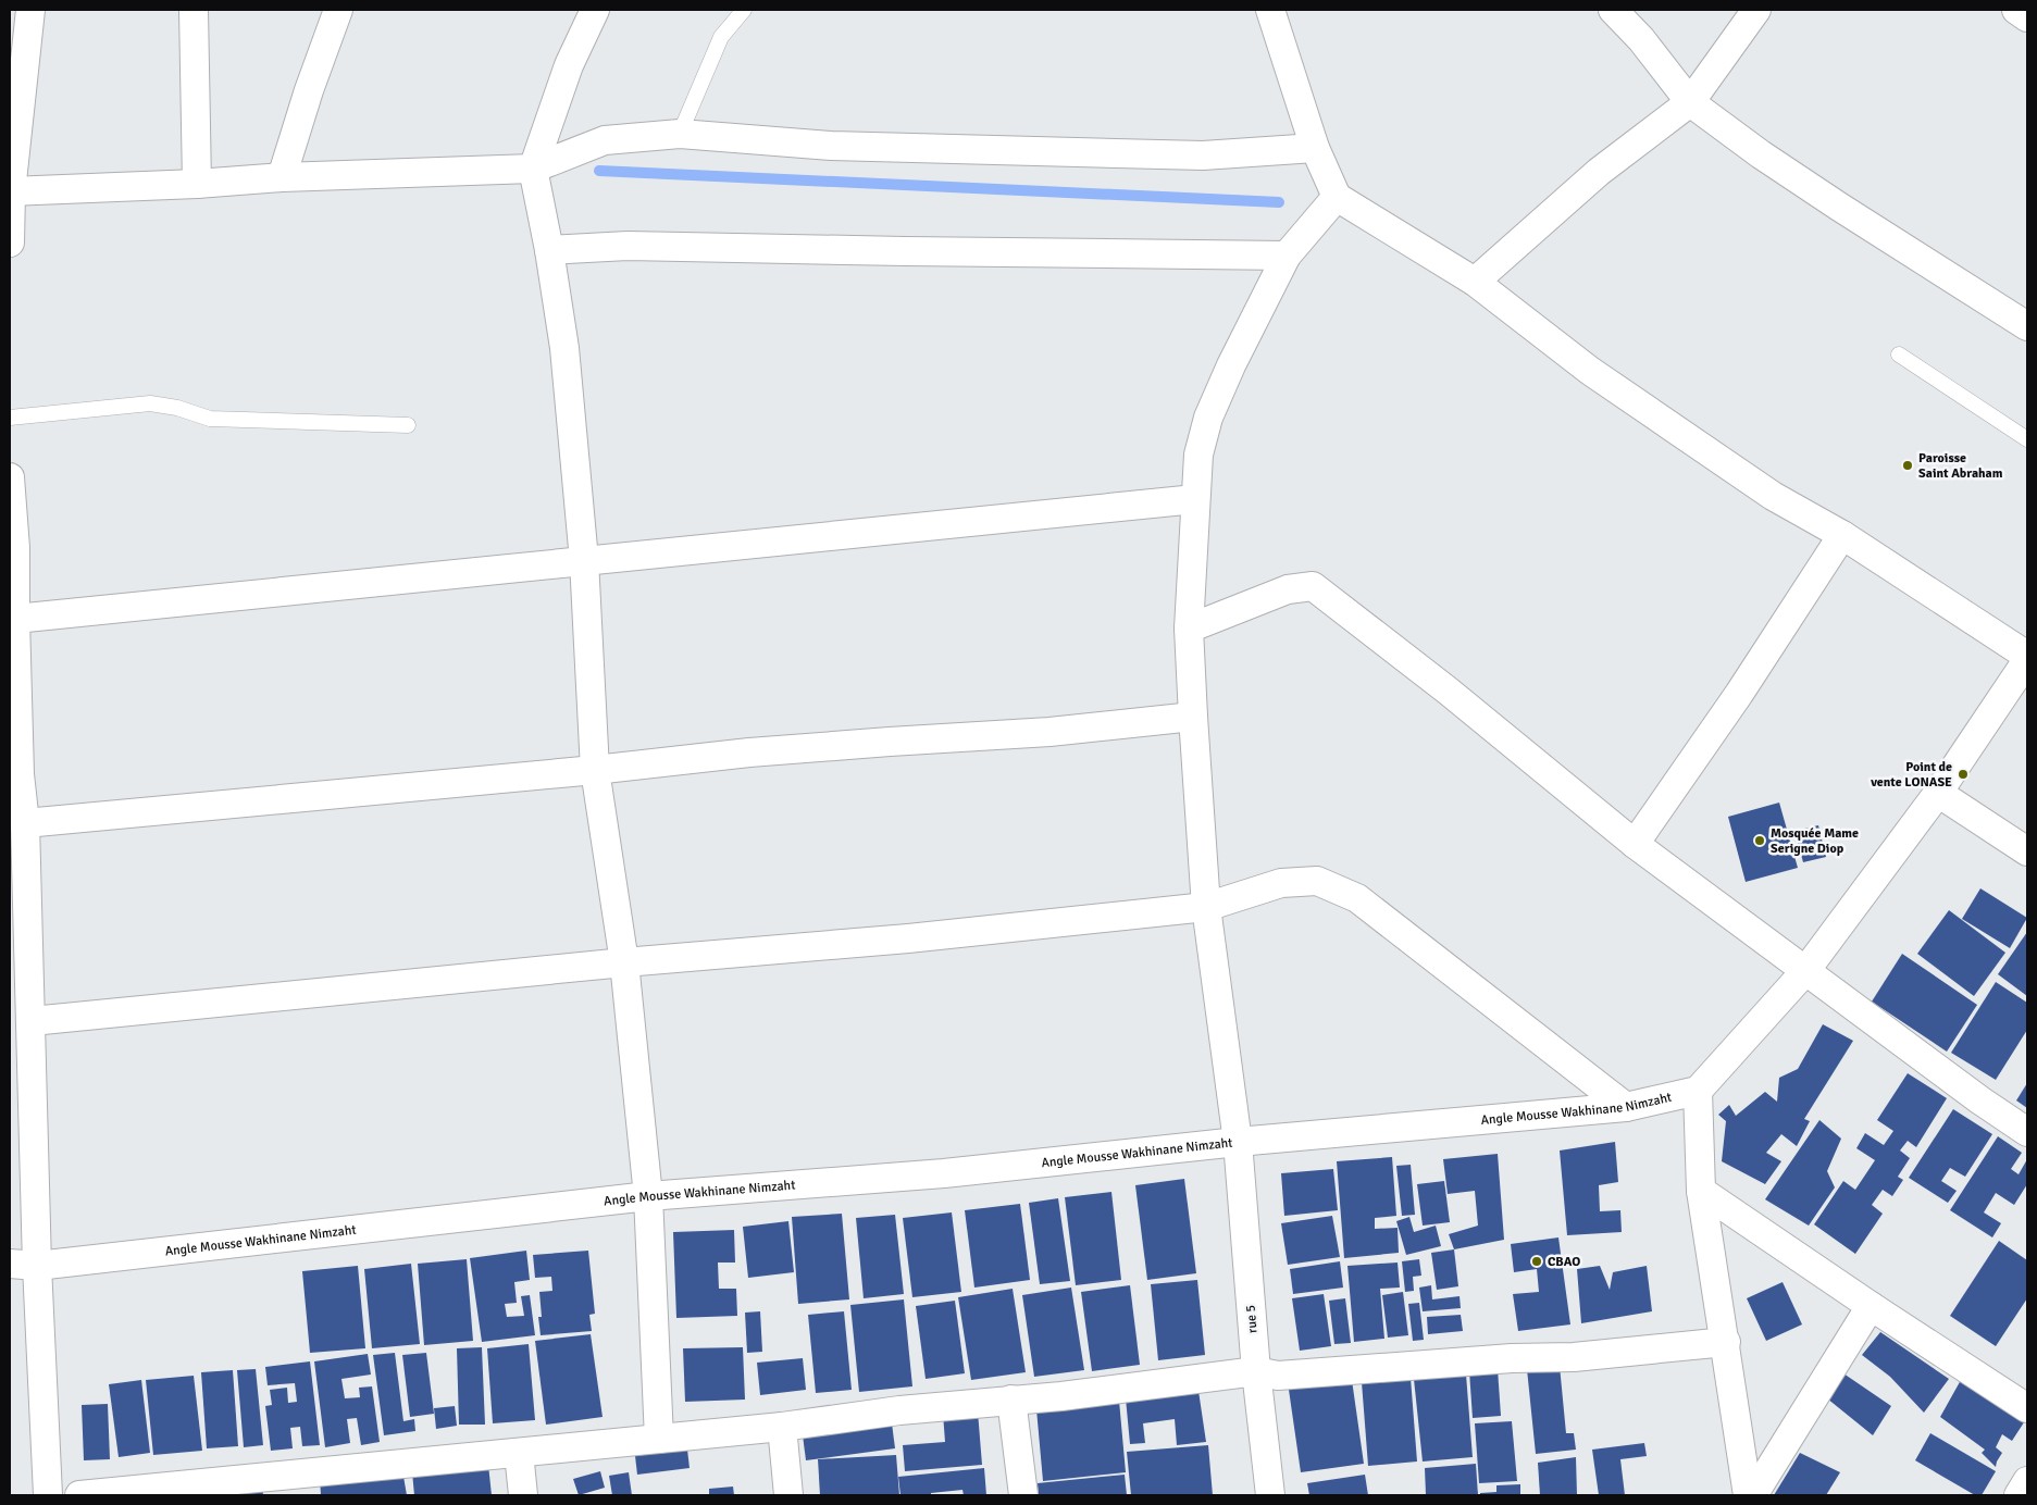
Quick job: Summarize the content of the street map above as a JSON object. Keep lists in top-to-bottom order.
{
  "streets": {
    "street": ["Angle Mousse Wakhinane Nimzaht", "rue 5"]
  },
  "crossings": [
    ["Angle Mousse Wakhinane Nimzaht", "rue 5"]
  ],
  "places": [
    "Paroisse Saint Abraham",
    "Point de vente LONASE",
    "Mosquée Mame Serigne Diop",
    "CBAO"
  ]
}
